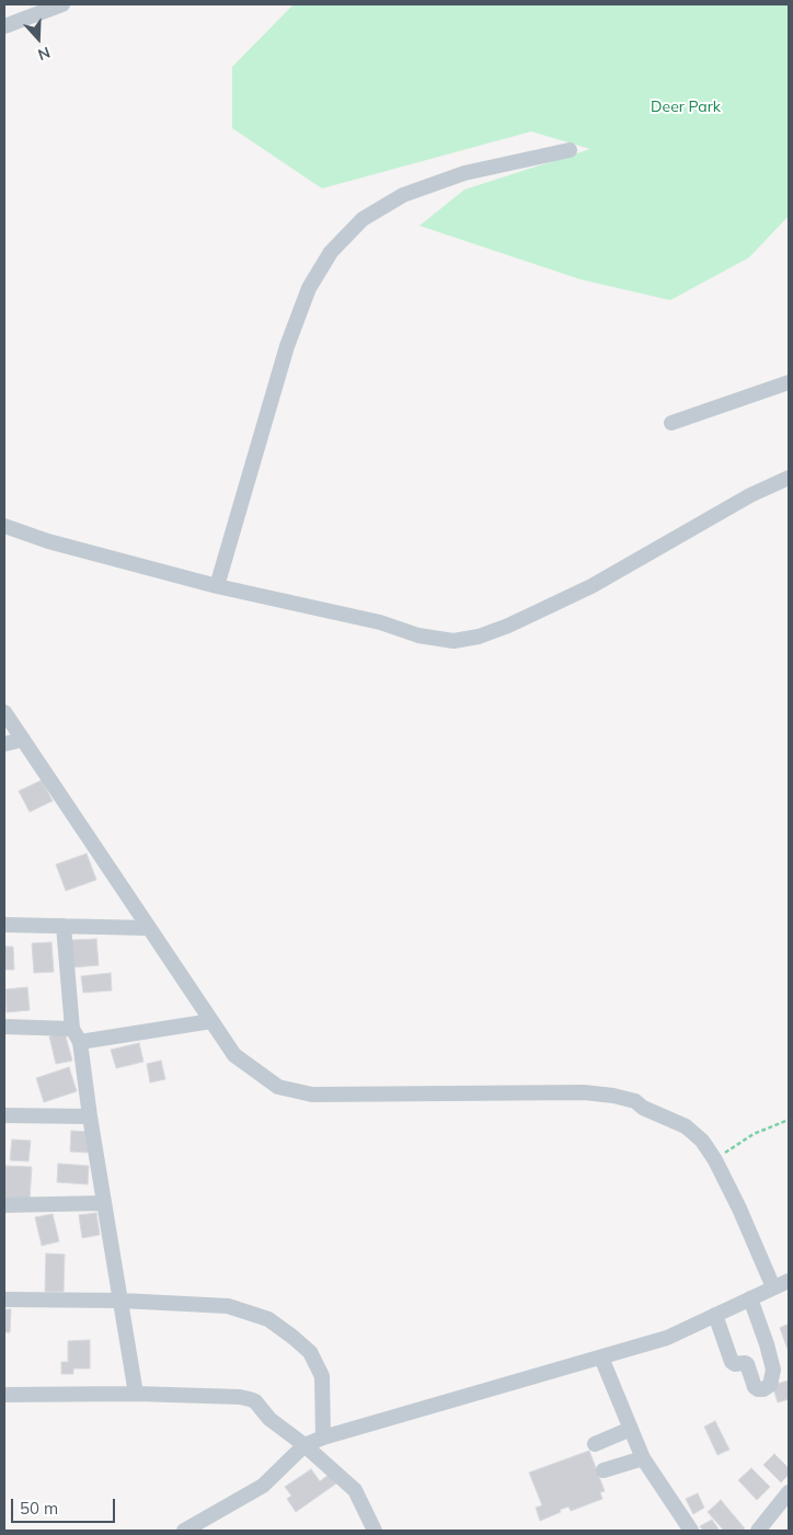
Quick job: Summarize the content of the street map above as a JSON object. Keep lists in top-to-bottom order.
{
  "parks": ["Deer Park"],
  "scale_bar": "50 m",
  "north": "bottom"
}
